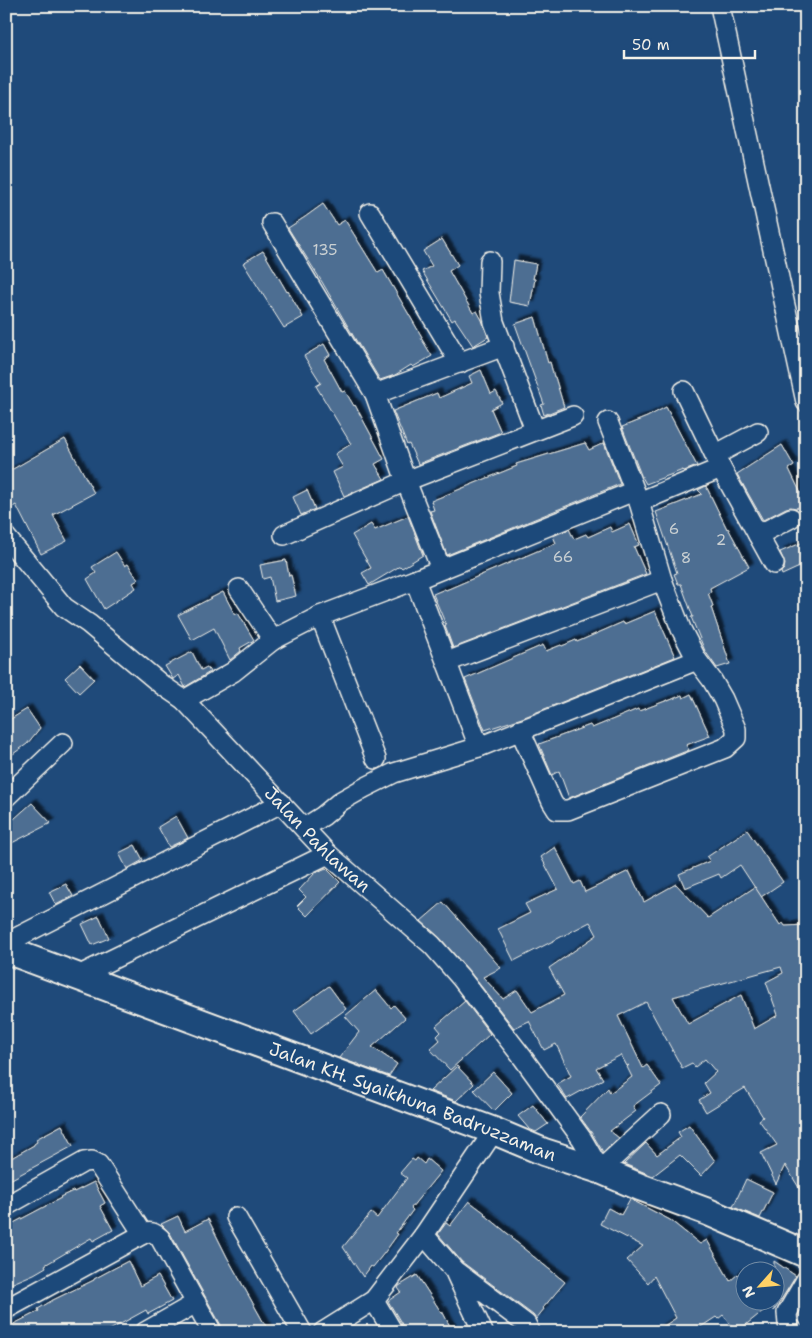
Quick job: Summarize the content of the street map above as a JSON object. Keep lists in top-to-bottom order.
{
  "streets": {
    "main road": ["Jalan KH. Syaikhuna Badruzzaman"],
    "street": ["Jalan Pahlawan"]
  },
  "crossings": [
    ["Jalan Pahlawan", "Jalan KH. Syaikhuna Badruzzaman"]
  ],
  "house_numbers": [
    "135",
    "6",
    "2",
    "66",
    "8"
  ],
  "scale_bar": "50 m",
  "north": "bottom left"
}
